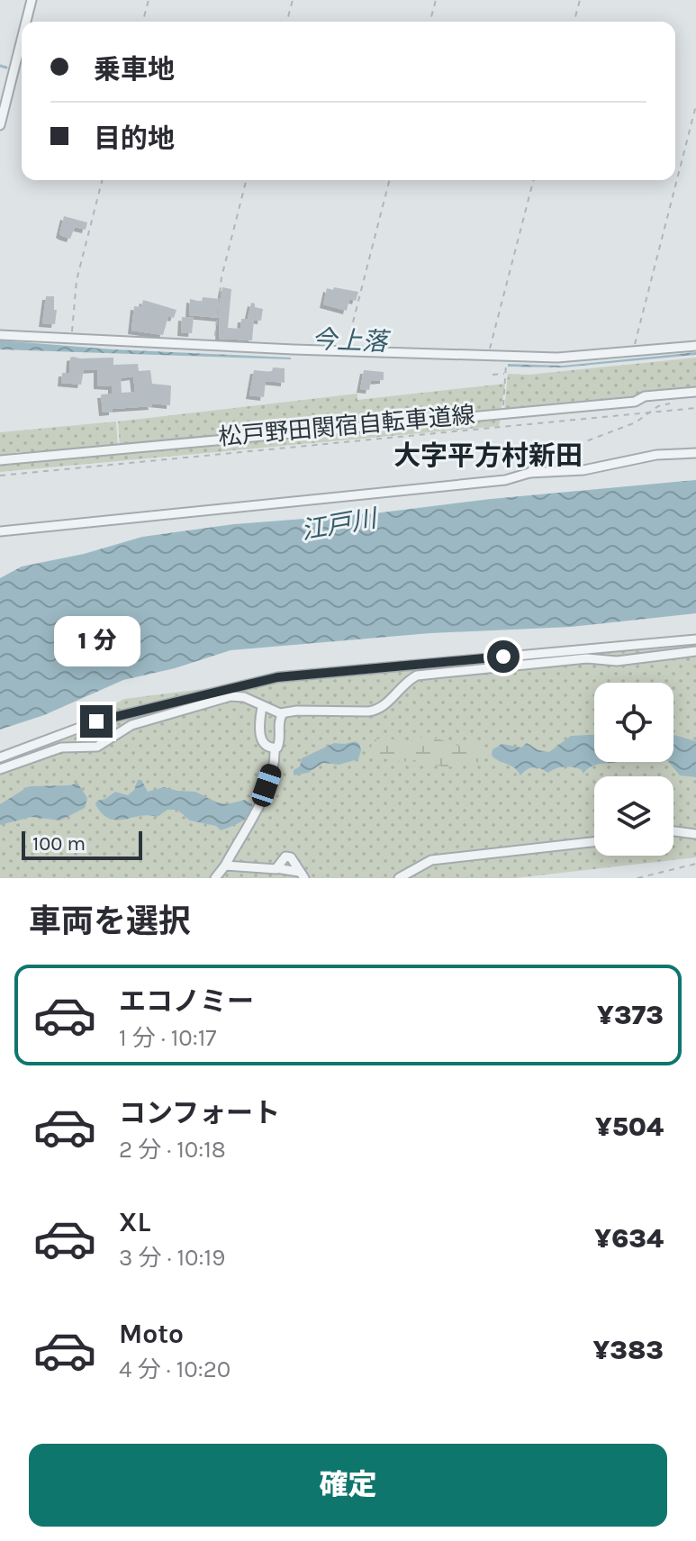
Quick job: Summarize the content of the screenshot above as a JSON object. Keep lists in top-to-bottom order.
{
  "streets": {
    "path": ["松戸野田関宿自転車道線"]
  },
  "districts": ["大字平方村新田"],
  "water": ["今上落", "江戸川"],
  "scale_bar": "100 m",
  "page": {
    "banner": ["乗車地", "目的地"],
    "bubble": "1 分",
    "scale": "100 m",
    "heading": "車両を選択",
    "list": [
      {
        "name": "エコノミー",
        "note": "1 分 · 10:17",
        "value": "¥373"
      },
      {
        "name": "コンフォート",
        "note": "2 分 · 10:18",
        "value": "¥504"
      },
      {
        "name": "XL",
        "note": "3 分 · 10:19",
        "value": "¥634"
      },
      {
        "name": "Moto",
        "note": "4 分 · 10:20",
        "value": "¥383"
      }
    ],
    "buttons": "確定"
  }
}
